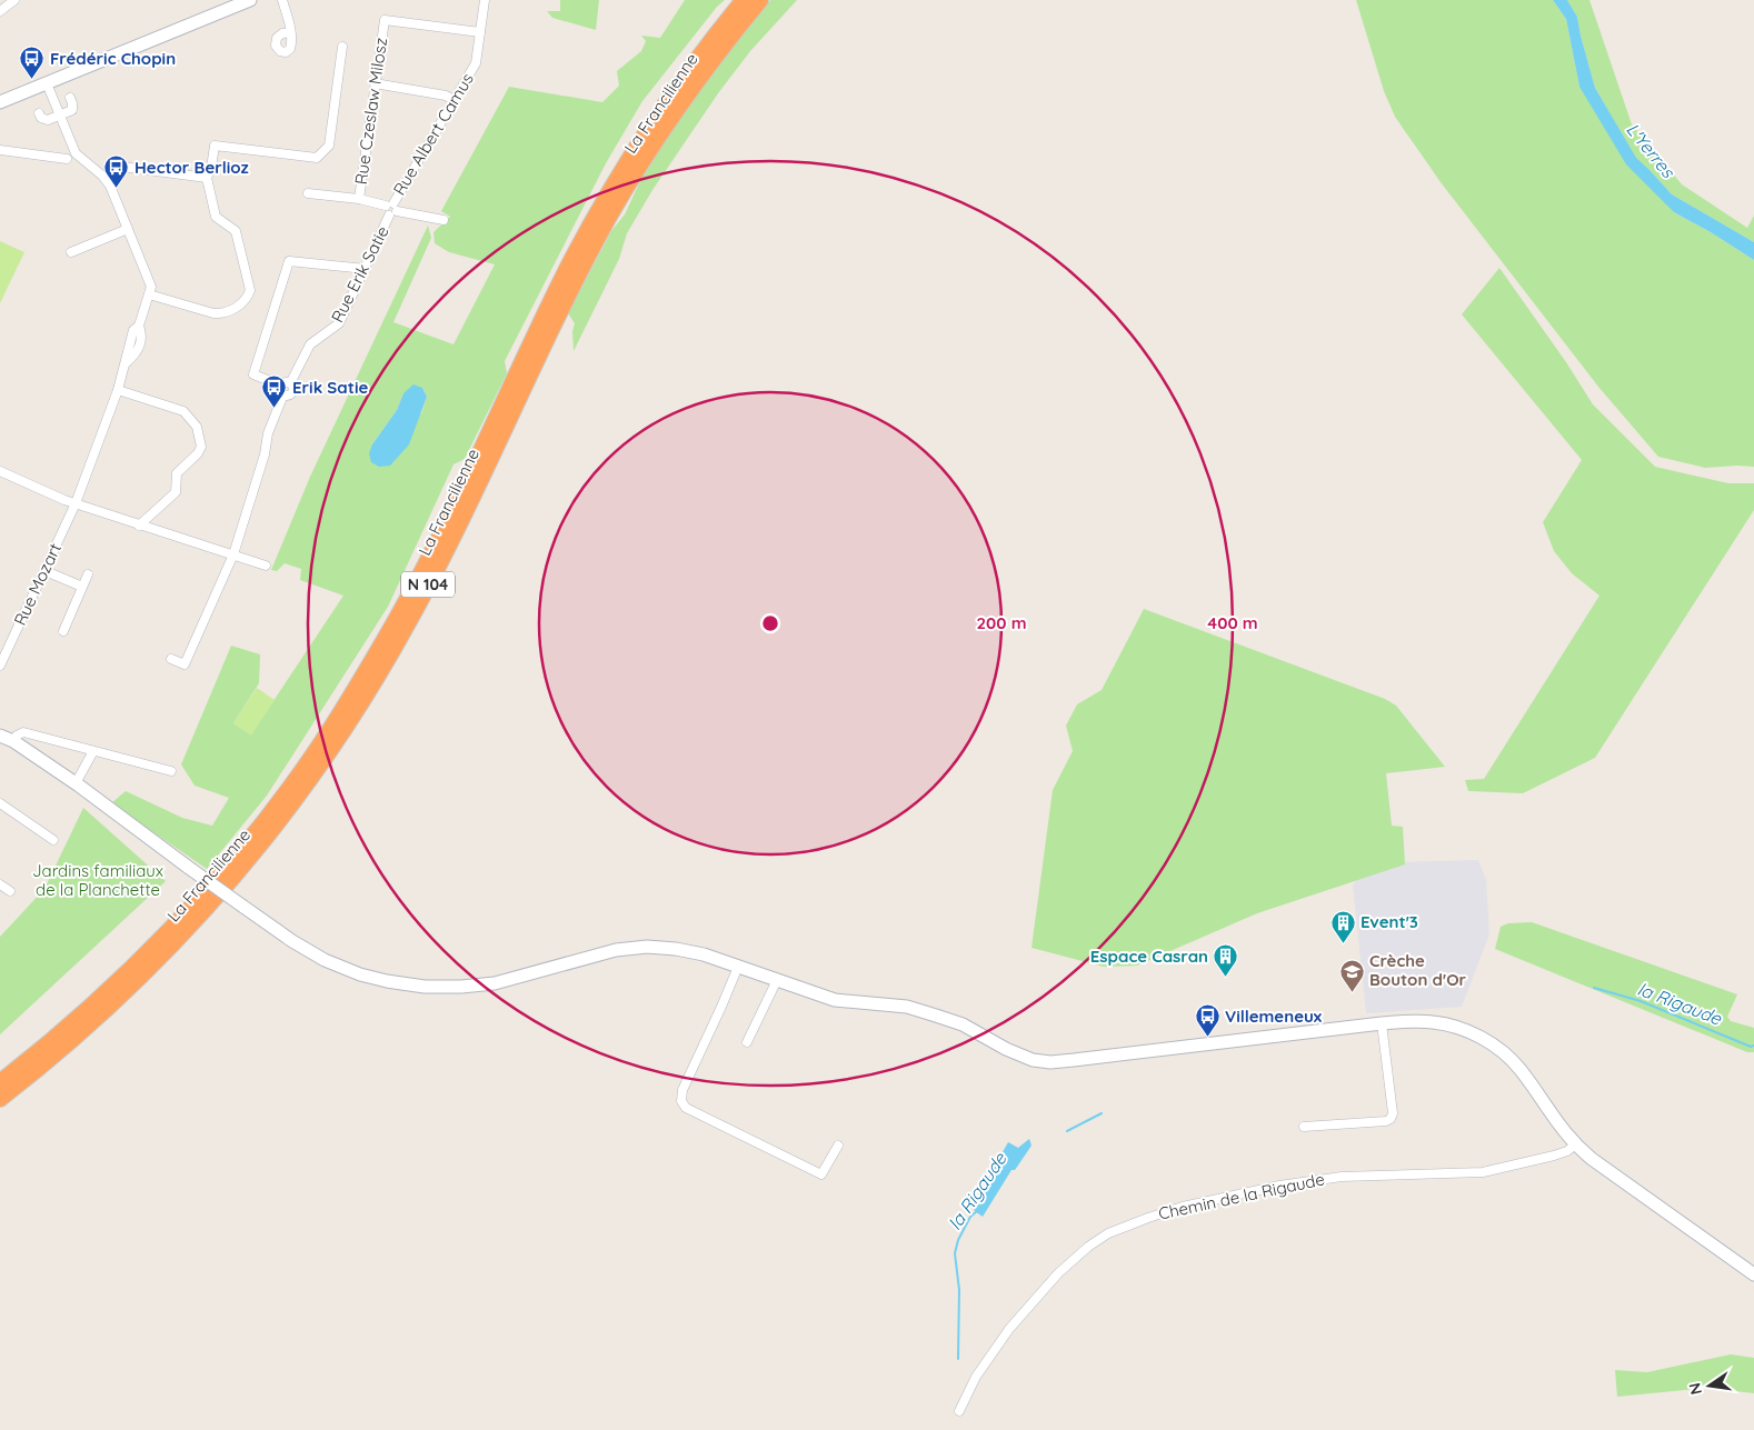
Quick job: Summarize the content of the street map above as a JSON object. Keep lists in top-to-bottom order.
{
  "streets": {
    "highway": ["La Francilienne", "N 104"],
    "street": [
      "Rue Czeslaw Milosz",
      "Rue Albert Camus",
      "Rue Erik Satie",
      "Rue Mozart",
      "Chemin de la Rigaude"
    ]
  },
  "crossings": [
    ["Rue Czeslaw Milosz", "Rue Albert Camus"],
    ["Rue Albert Camus", "Rue Erik Satie"]
  ],
  "water": ["L'Yerres", "la Rigaude"],
  "parks": ["Jardins familiaux de la Planchette"],
  "places": {
    "bus stop": [
      "Frédéric Chopin",
      "Hector Berlioz",
      "Erik Satie",
      "Villemeneux"
    ],
    "building": ["Event'3", "Espace Casran"],
    "school or university": ["Crèche Bouton d'Or"]
  },
  "north": "left",
  "rings": ["200 m", "400 m"]
}
